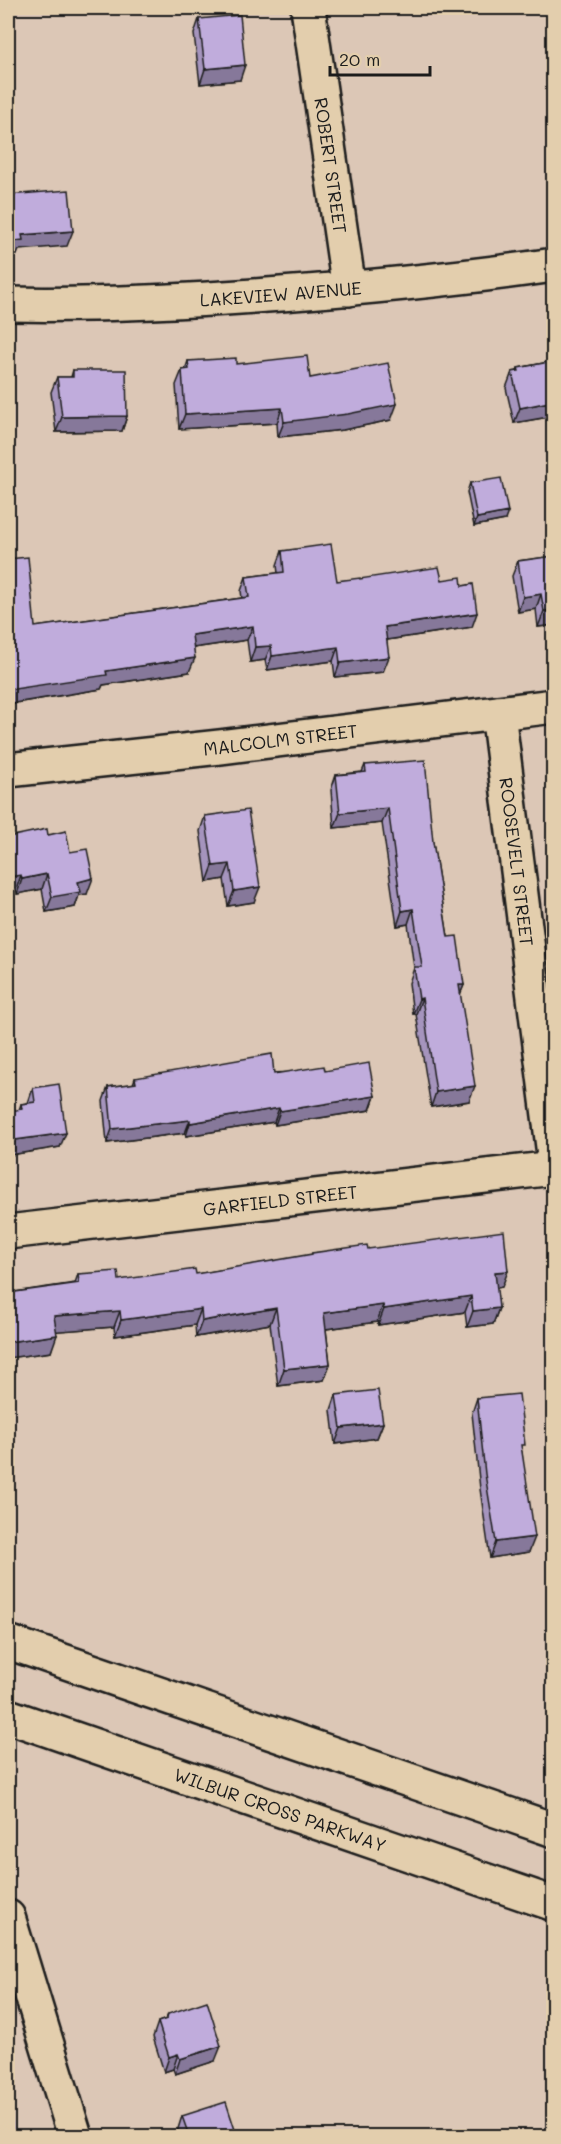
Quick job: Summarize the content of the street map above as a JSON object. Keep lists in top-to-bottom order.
{
  "streets": {
    "main road": [
      "ROBERT STREET",
      "LAKEVIEW AVENUE",
      "MALCOLM STREET",
      "ROOSEVELT STREET",
      "GARFIELD STREET",
      "WILBUR CROSS PARKWAY"
    ]
  },
  "crossings": [
    ["ROBERT STREET", "LAKEVIEW AVENUE"],
    ["MALCOLM STREET", "ROOSEVELT STREET"]
  ],
  "scale_bar": "20 m"
}
